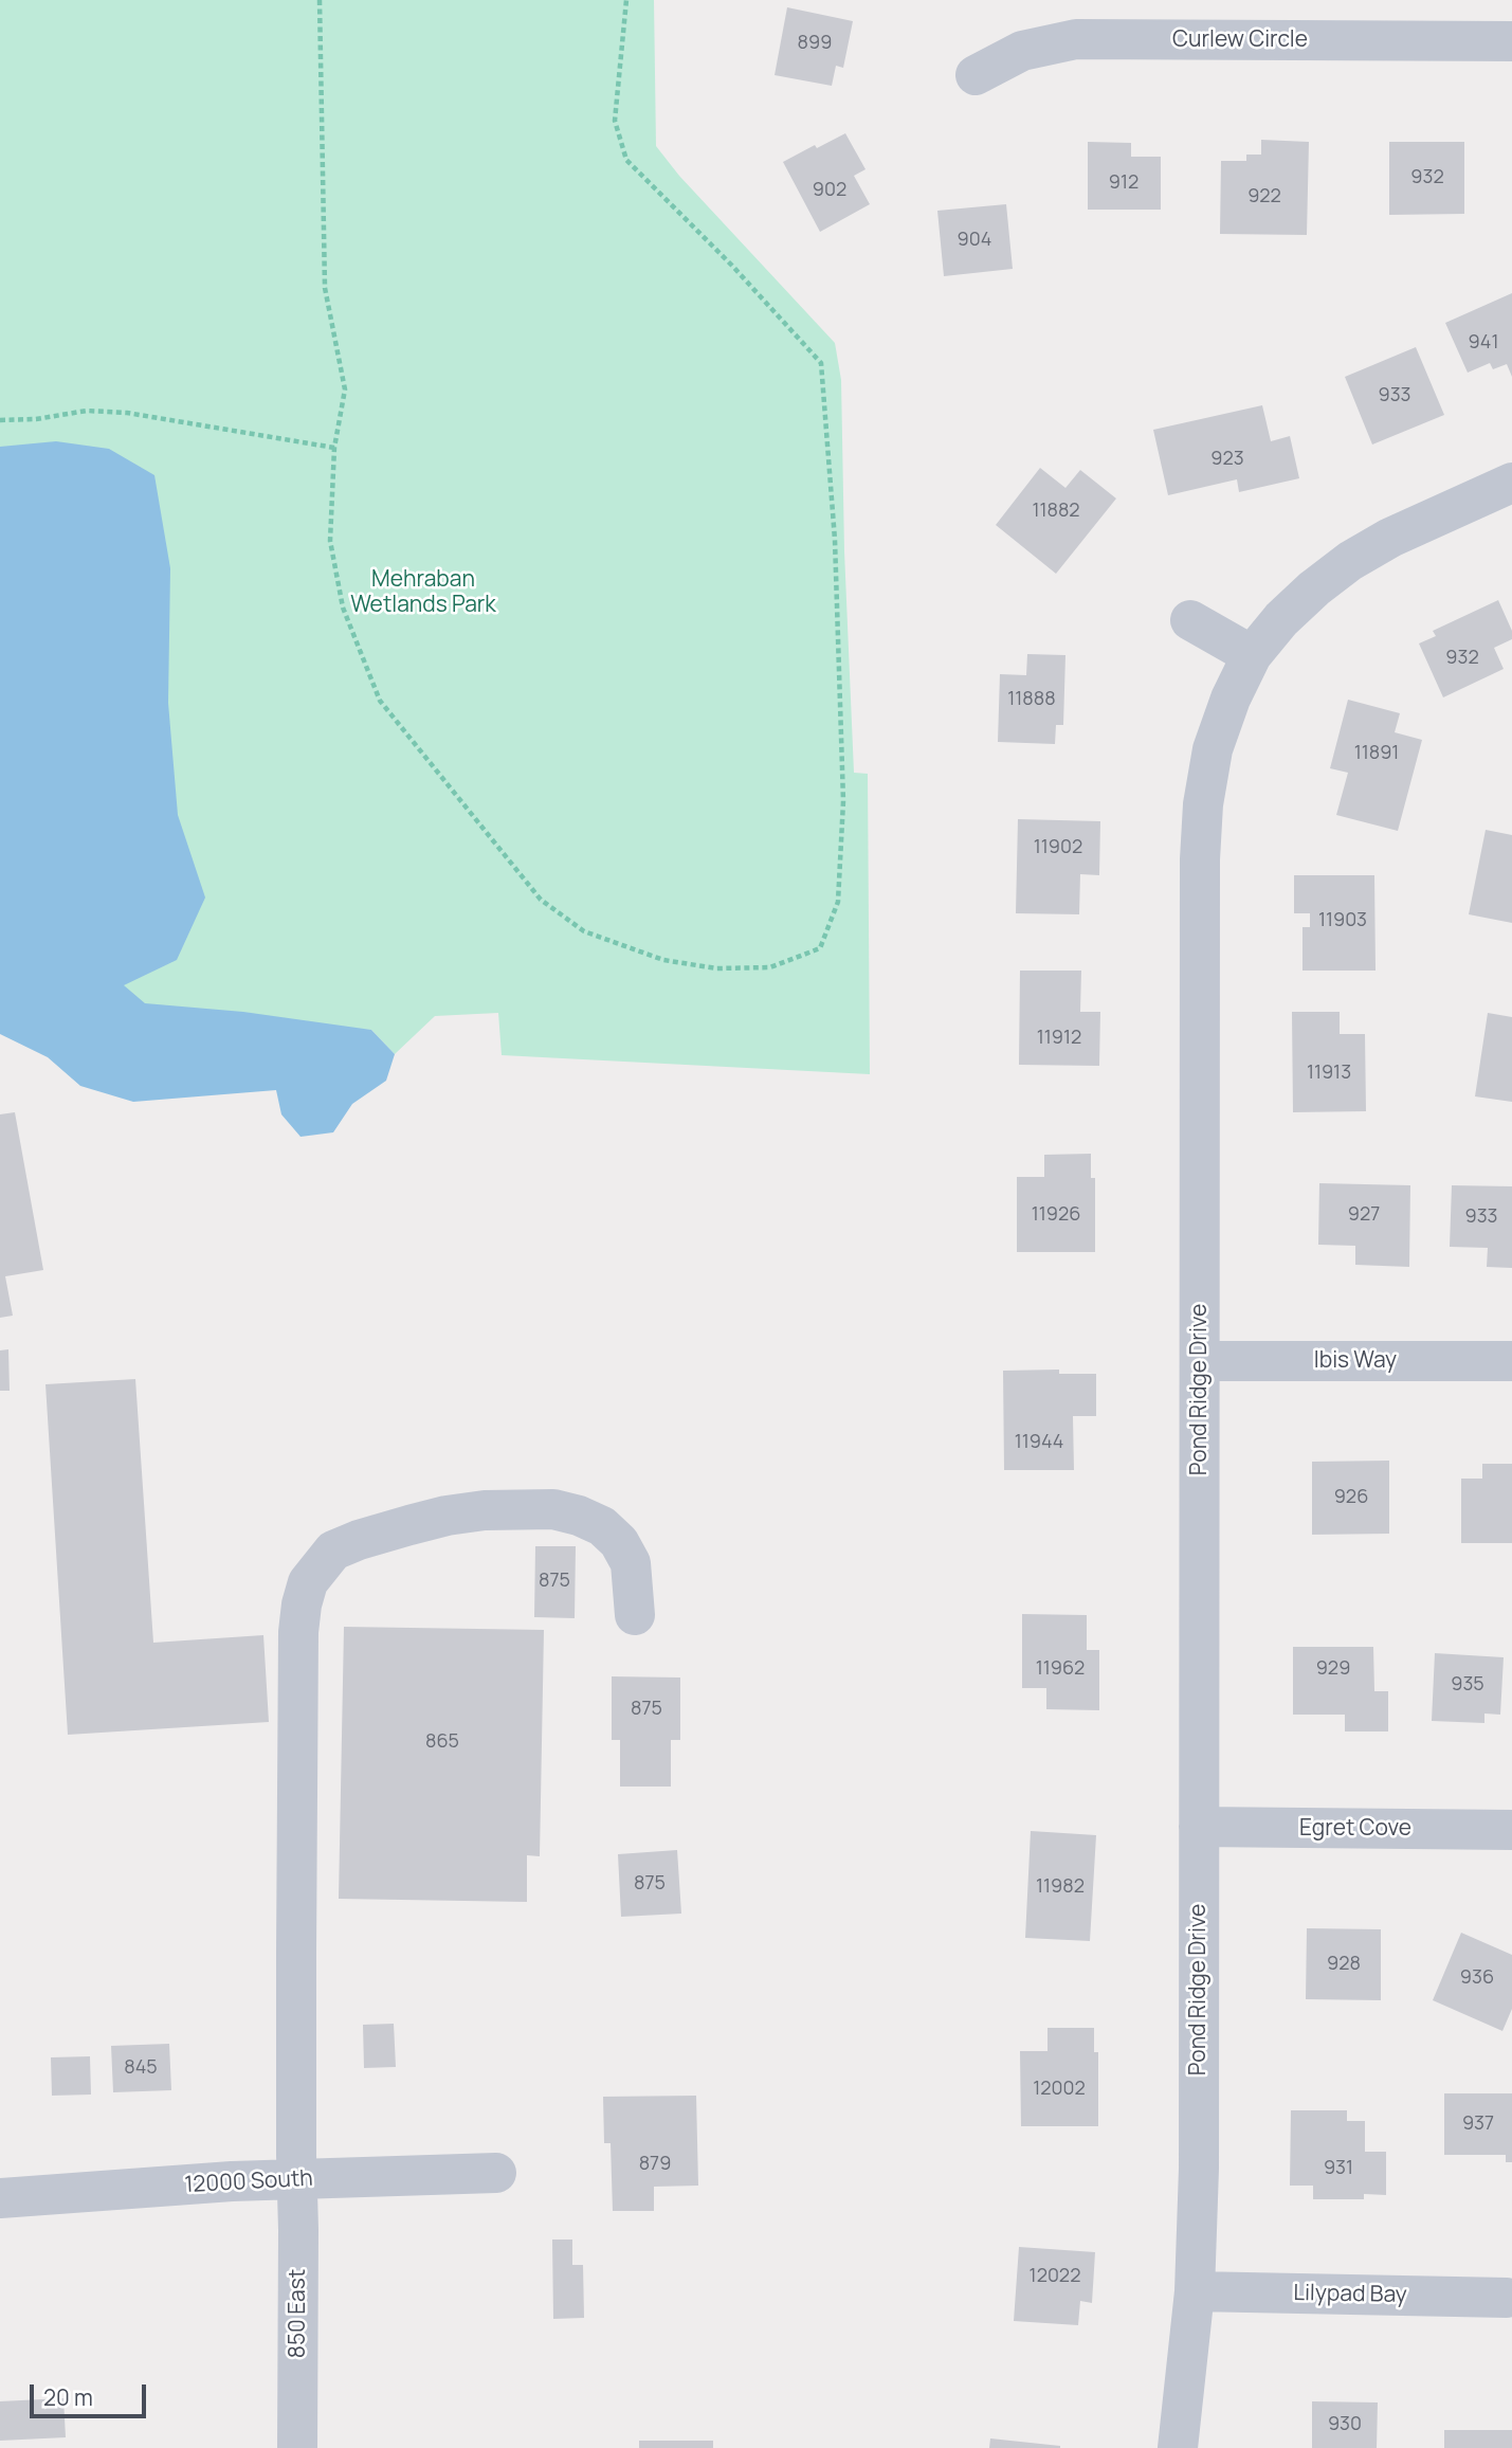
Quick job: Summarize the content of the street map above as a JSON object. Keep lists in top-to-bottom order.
{
  "streets": {
    "street": [
      "Curlew Circle",
      "Ibis Way",
      "Pond Ridge Drive",
      "Egret Cove",
      "12000 South",
      "Lilypad Bay",
      "850 East"
    ]
  },
  "crossings": [
    ["Ibis Way", "Pond Ridge Drive"],
    ["Pond Ridge Drive", "Egret Cove"],
    ["Pond Ridge Drive", "Lilypad Bay"],
    ["12000 South", "850 East"]
  ],
  "parks": ["Mehraban Wetlands Park"],
  "house_numbers": [
    "899",
    "932",
    "912",
    "902",
    "922",
    "904",
    "941",
    "933",
    "923",
    "11882",
    "932",
    "11888",
    "11891",
    "11902",
    "11903",
    "11912",
    "11913",
    "11926",
    "927",
    "933",
    "11944",
    "926",
    "875",
    "11962",
    "929",
    "935",
    "875",
    "865",
    "875",
    "11982",
    "928",
    "936",
    "845",
    "12002",
    "937",
    "879",
    "931",
    "12022",
    "930"
  ],
  "scale_bar": "20 m"
}
